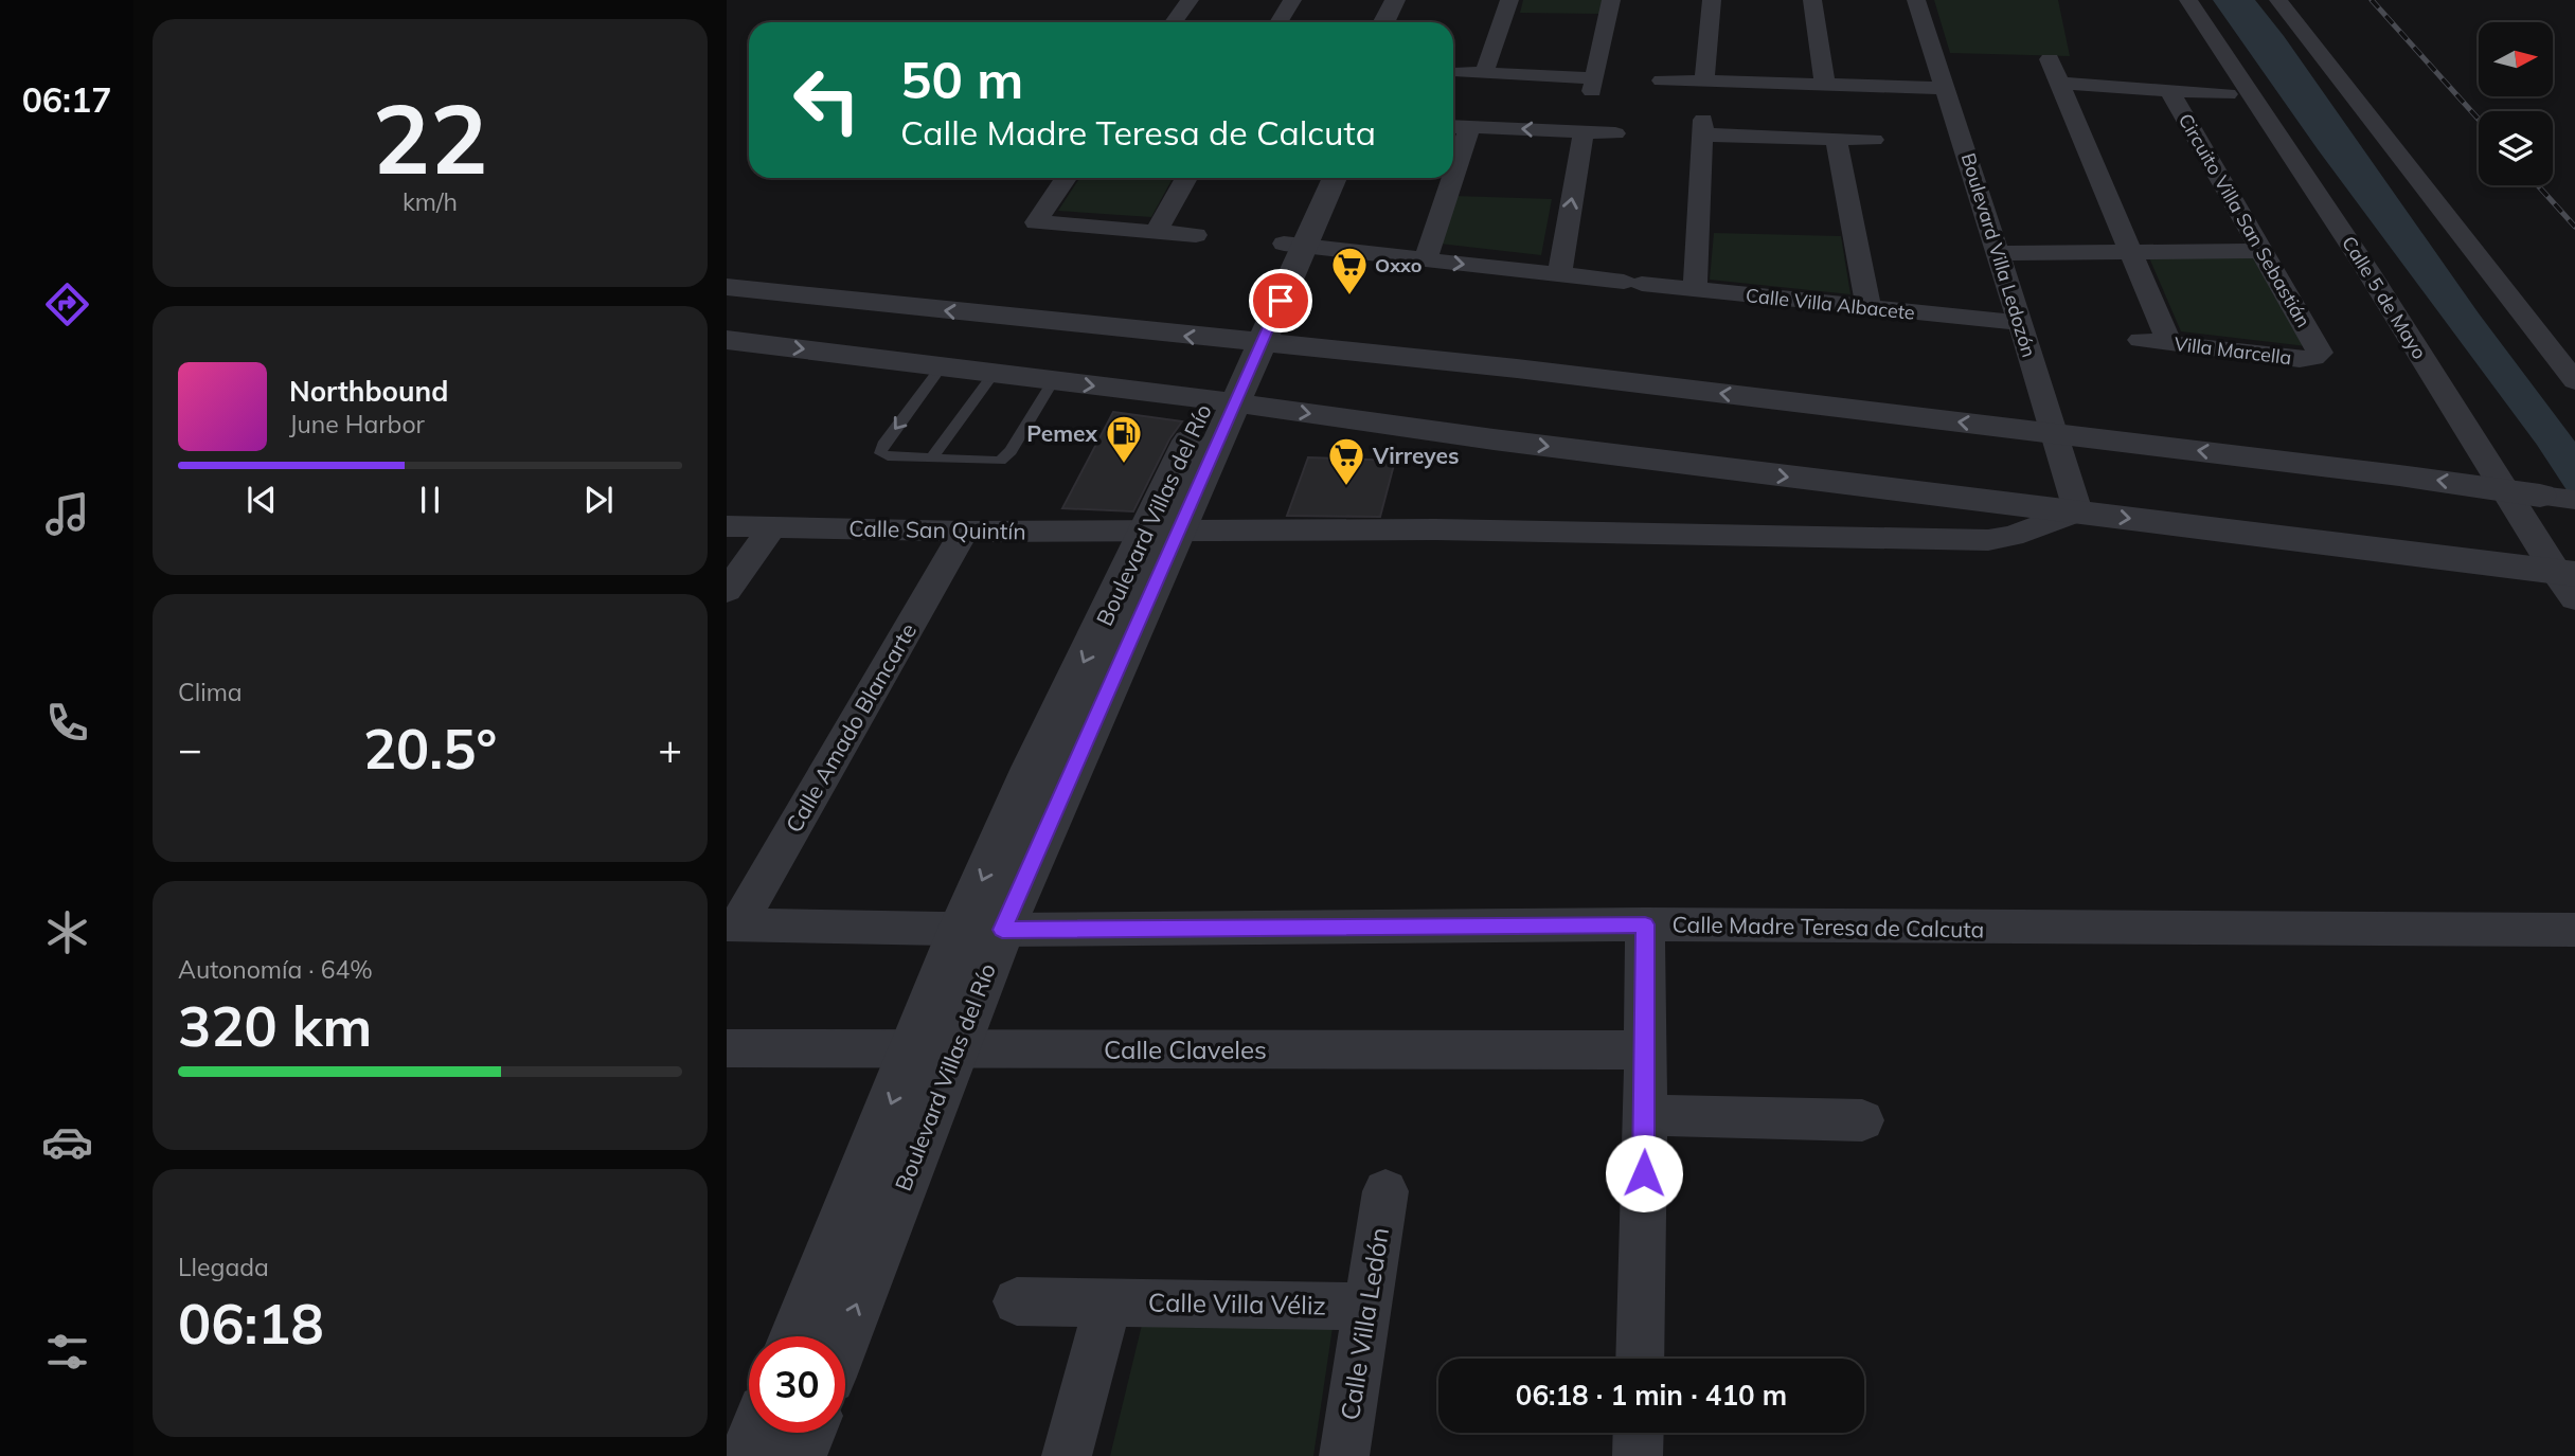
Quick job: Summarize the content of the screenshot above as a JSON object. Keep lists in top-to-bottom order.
{
  "streets": {
    "street": [
      "Circuito Villa San Sebastián",
      "Boulevard Villa Ledozón",
      "Calle 5 de Mayo",
      "Calle Villa Albacete",
      "Villa Marcella",
      "Boulevard Villas del Río",
      "Calle San Quintín",
      "Calle Amado Blancarte",
      "Calle Madre Teresa de Calcuta",
      "Calle Claveles",
      "Calle Villa Véliz",
      "Calle Villa Ledón"
    ]
  },
  "crossings": [
    ["Circuito Villa San Sebastián", "Villa Marcella"],
    ["Boulevard Villa Ledozón", "Calle Villa Albacete"],
    ["Boulevard Villa Ledozón", "Calle San Quintín"],
    ["Calle Villa Albacete", "Boulevard Villas del Río"],
    ["Boulevard Villas del Río", "Calle San Quintín"],
    ["Boulevard Villas del Río", "Calle Madre Teresa de Calcuta"],
    ["Boulevard Villas del Río", "Calle Claveles"],
    ["Calle San Quintín", "Calle Amado Blancarte"],
    ["Calle Amado Blancarte", "Calle Madre Teresa de Calcuta"],
    ["Calle Villa Véliz", "Calle Villa Ledón"]
  ],
  "places": {
    "supermarket": ["Oxxo", "Virreyes"],
    "fuel station": ["Pemex"]
  },
  "north": "right",
  "page": {
    "tabs": "06:17",
    "tile": [
      ["22", "km/h"],
      "Clima",
      ["Autonomía · 64%", "320 km"],
      ["Llegada", "06:18"]
    ],
    "turn": ["50 m", "Calle Madre Teresa de Calcuta"],
    "song": ["Northbound", "June Harbor"],
    "heat": ["−", "20.5°", "+"],
    "limit": "30",
    "trip": "06:18 · 1 min · 410 m"
  }
}
